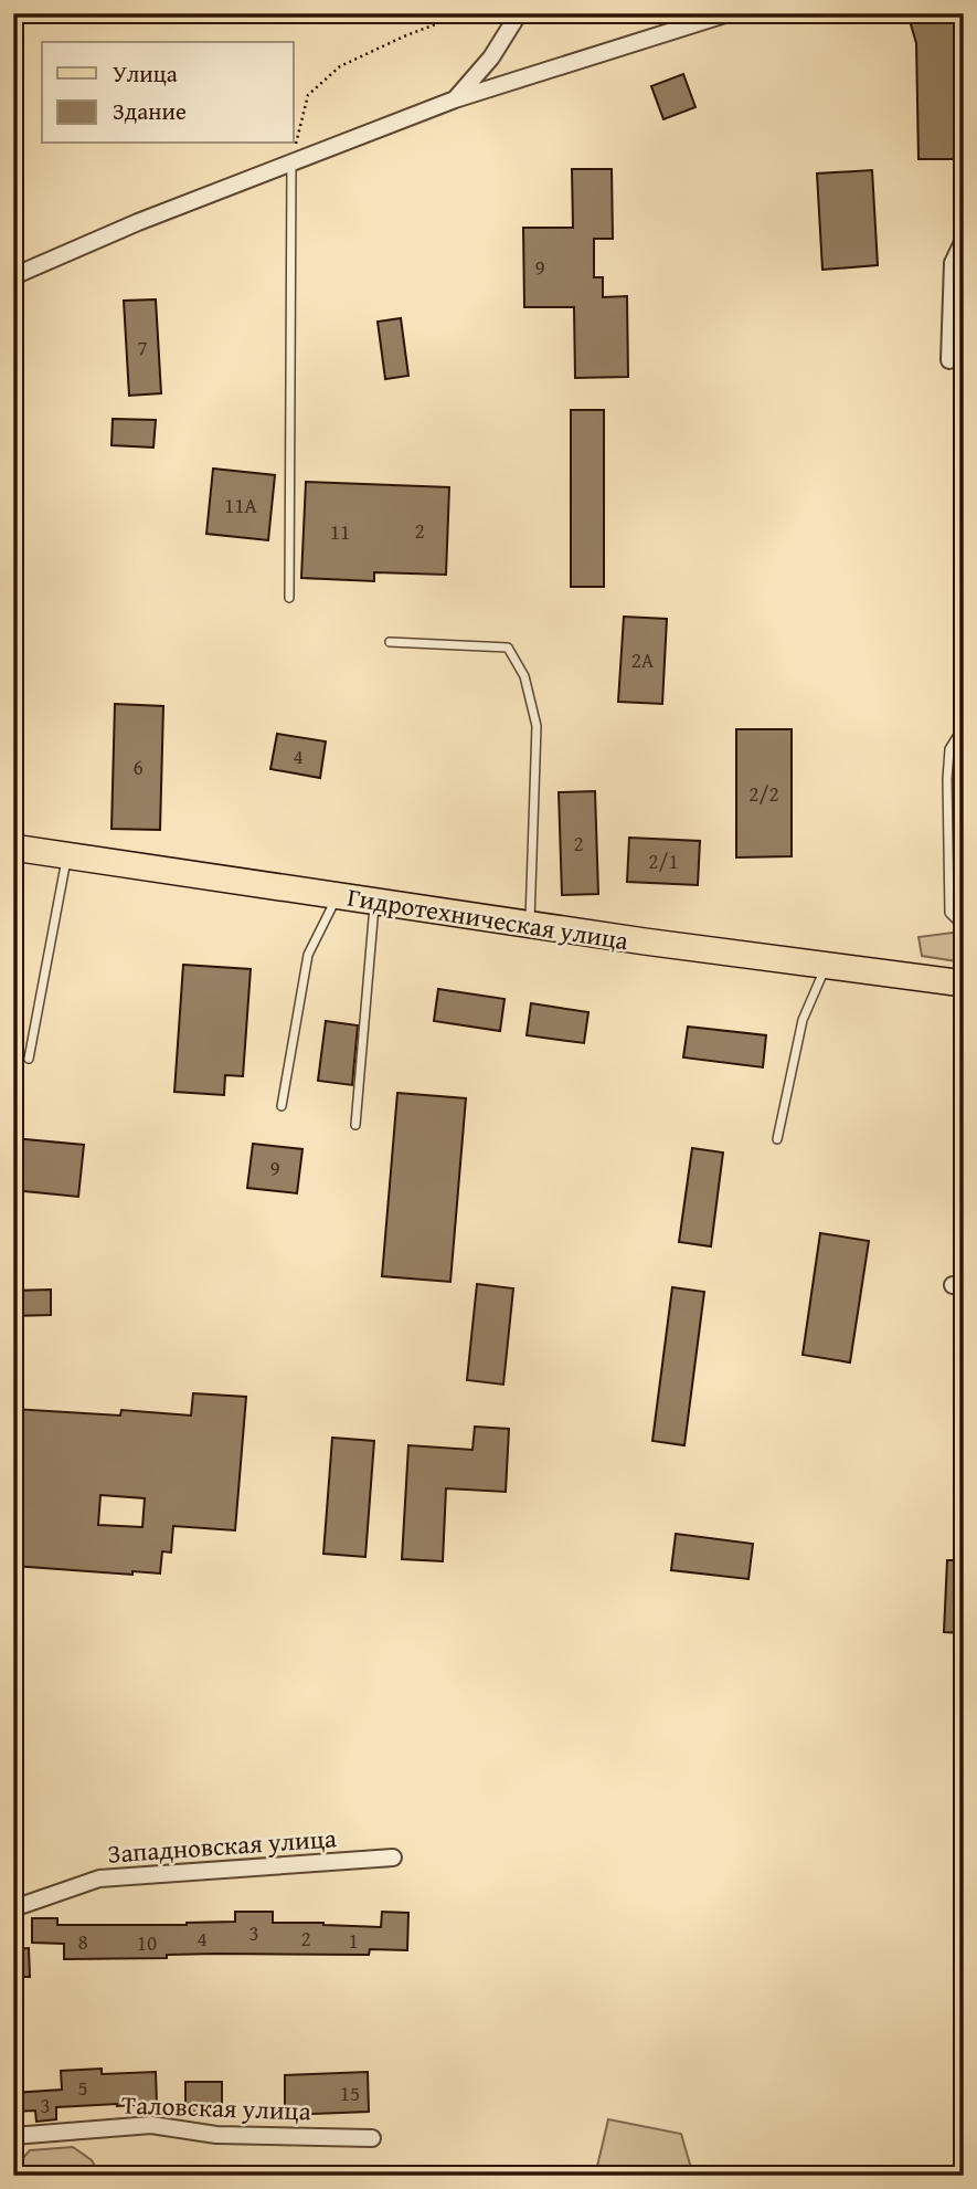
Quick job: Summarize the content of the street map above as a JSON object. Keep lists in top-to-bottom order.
{
  "streets": {
    "main road": ["Гидротехническая улица"],
    "street": ["Западновская улица", "Таловская улица"]
  },
  "house_numbers": [
    "9",
    "7",
    "11А",
    "2",
    "11",
    "2А",
    "4",
    "6",
    "2/2",
    "2",
    "2/1",
    "9",
    "3",
    "4",
    "2",
    "1",
    "8",
    "10",
    "5",
    "15",
    "3"
  ],
  "legend": ["Улица", "Здание"]
}
